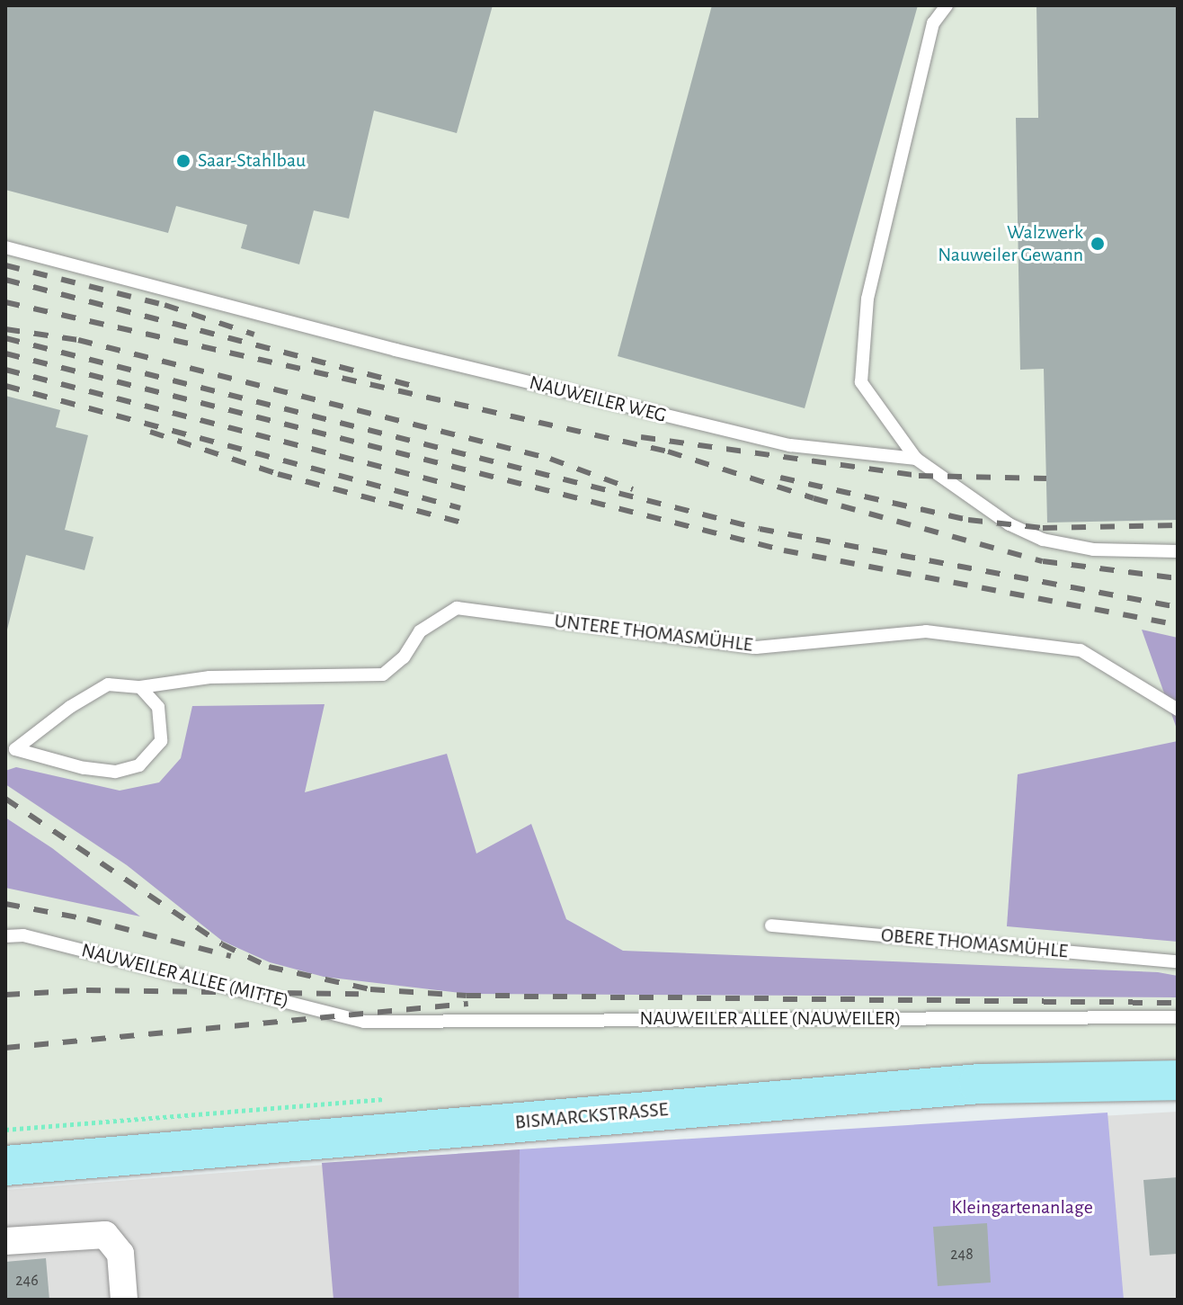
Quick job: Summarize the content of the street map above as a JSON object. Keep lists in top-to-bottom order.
{
  "streets": {
    "main road": ["BISMARCKSTRASSE"],
    "lane": [
      "NAUWEILER WEG",
      "UNTERE THOMASMÜHLE",
      "OBERE THOMASMÜHLE",
      "NAUWEILER ALLEE (MITTE)",
      "NAUWEILER ALLEE (NAUWEILER)"
    ]
  },
  "crossings": [
    ["NAUWEILER ALLEE (MITTE)", "NAUWEILER ALLEE (NAUWEILER)"]
  ],
  "parks": ["Kleingartenanlage"],
  "places": ["Saar-Stahlbau", "Walzwerk Nauweiler Gewann"],
  "house_numbers": ["248", "246"]
}
